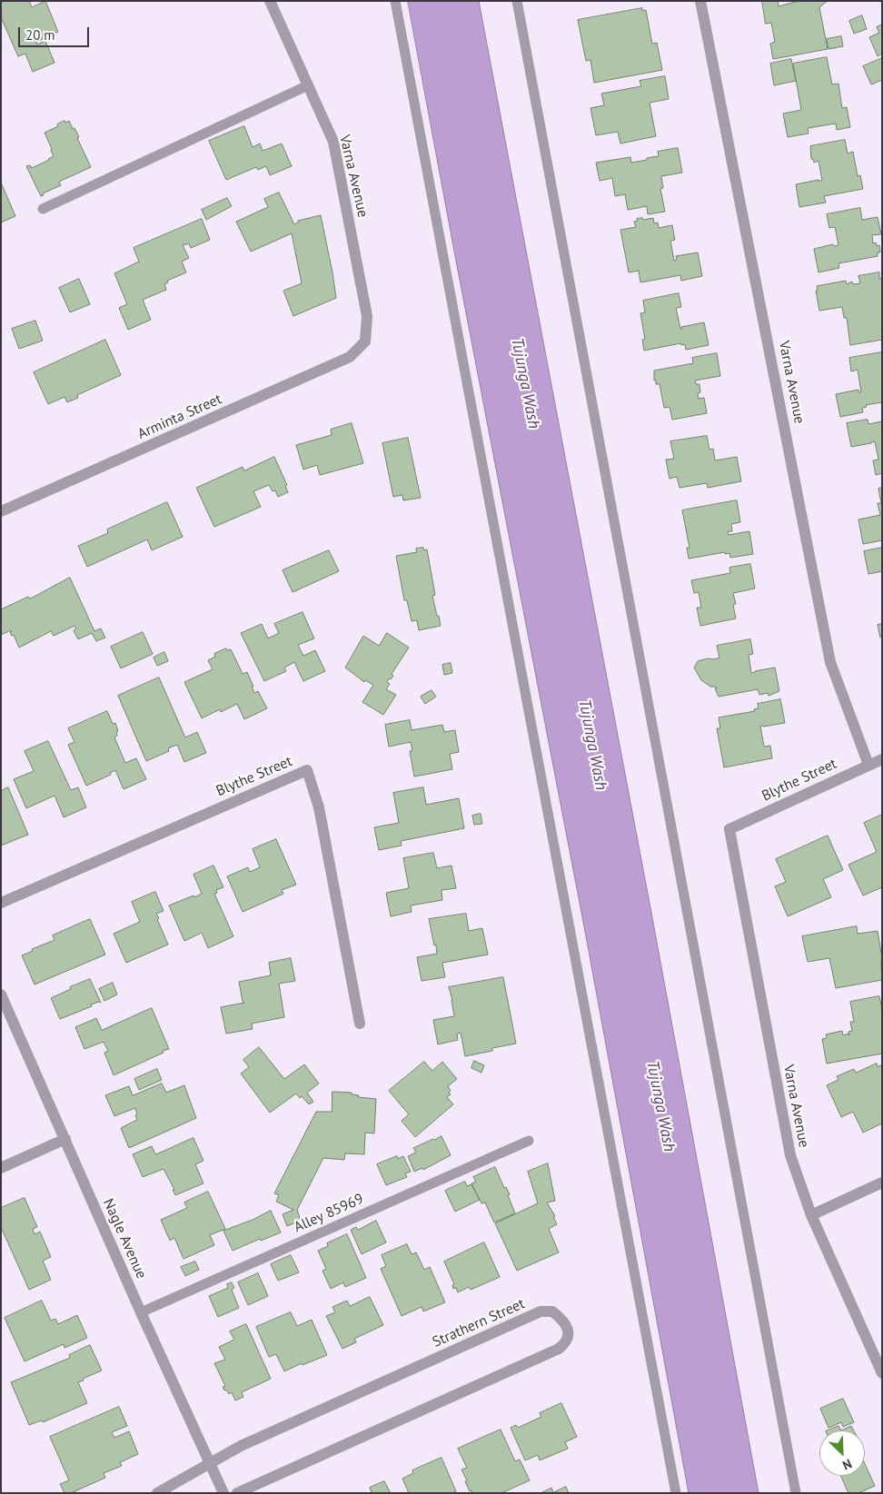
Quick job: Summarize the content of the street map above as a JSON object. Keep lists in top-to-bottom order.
{
  "streets": {
    "street": [
      "Varna Avenue",
      "Arminta Street",
      "Blythe Street",
      "Nagle Avenue",
      "Strathern Street"
    ],
    "lane": ["Alley 85969"]
  },
  "crossings": [
    ["Varna Avenue", "Arminta Street"],
    ["Varna Avenue", "Blythe Street"],
    ["Alley 85969", "Nagle Avenue"],
    ["Nagle Avenue", "Strathern Street"]
  ],
  "water": ["Tujunga Wash"],
  "scale_bar": "20 m",
  "north": "bottom right"
}
